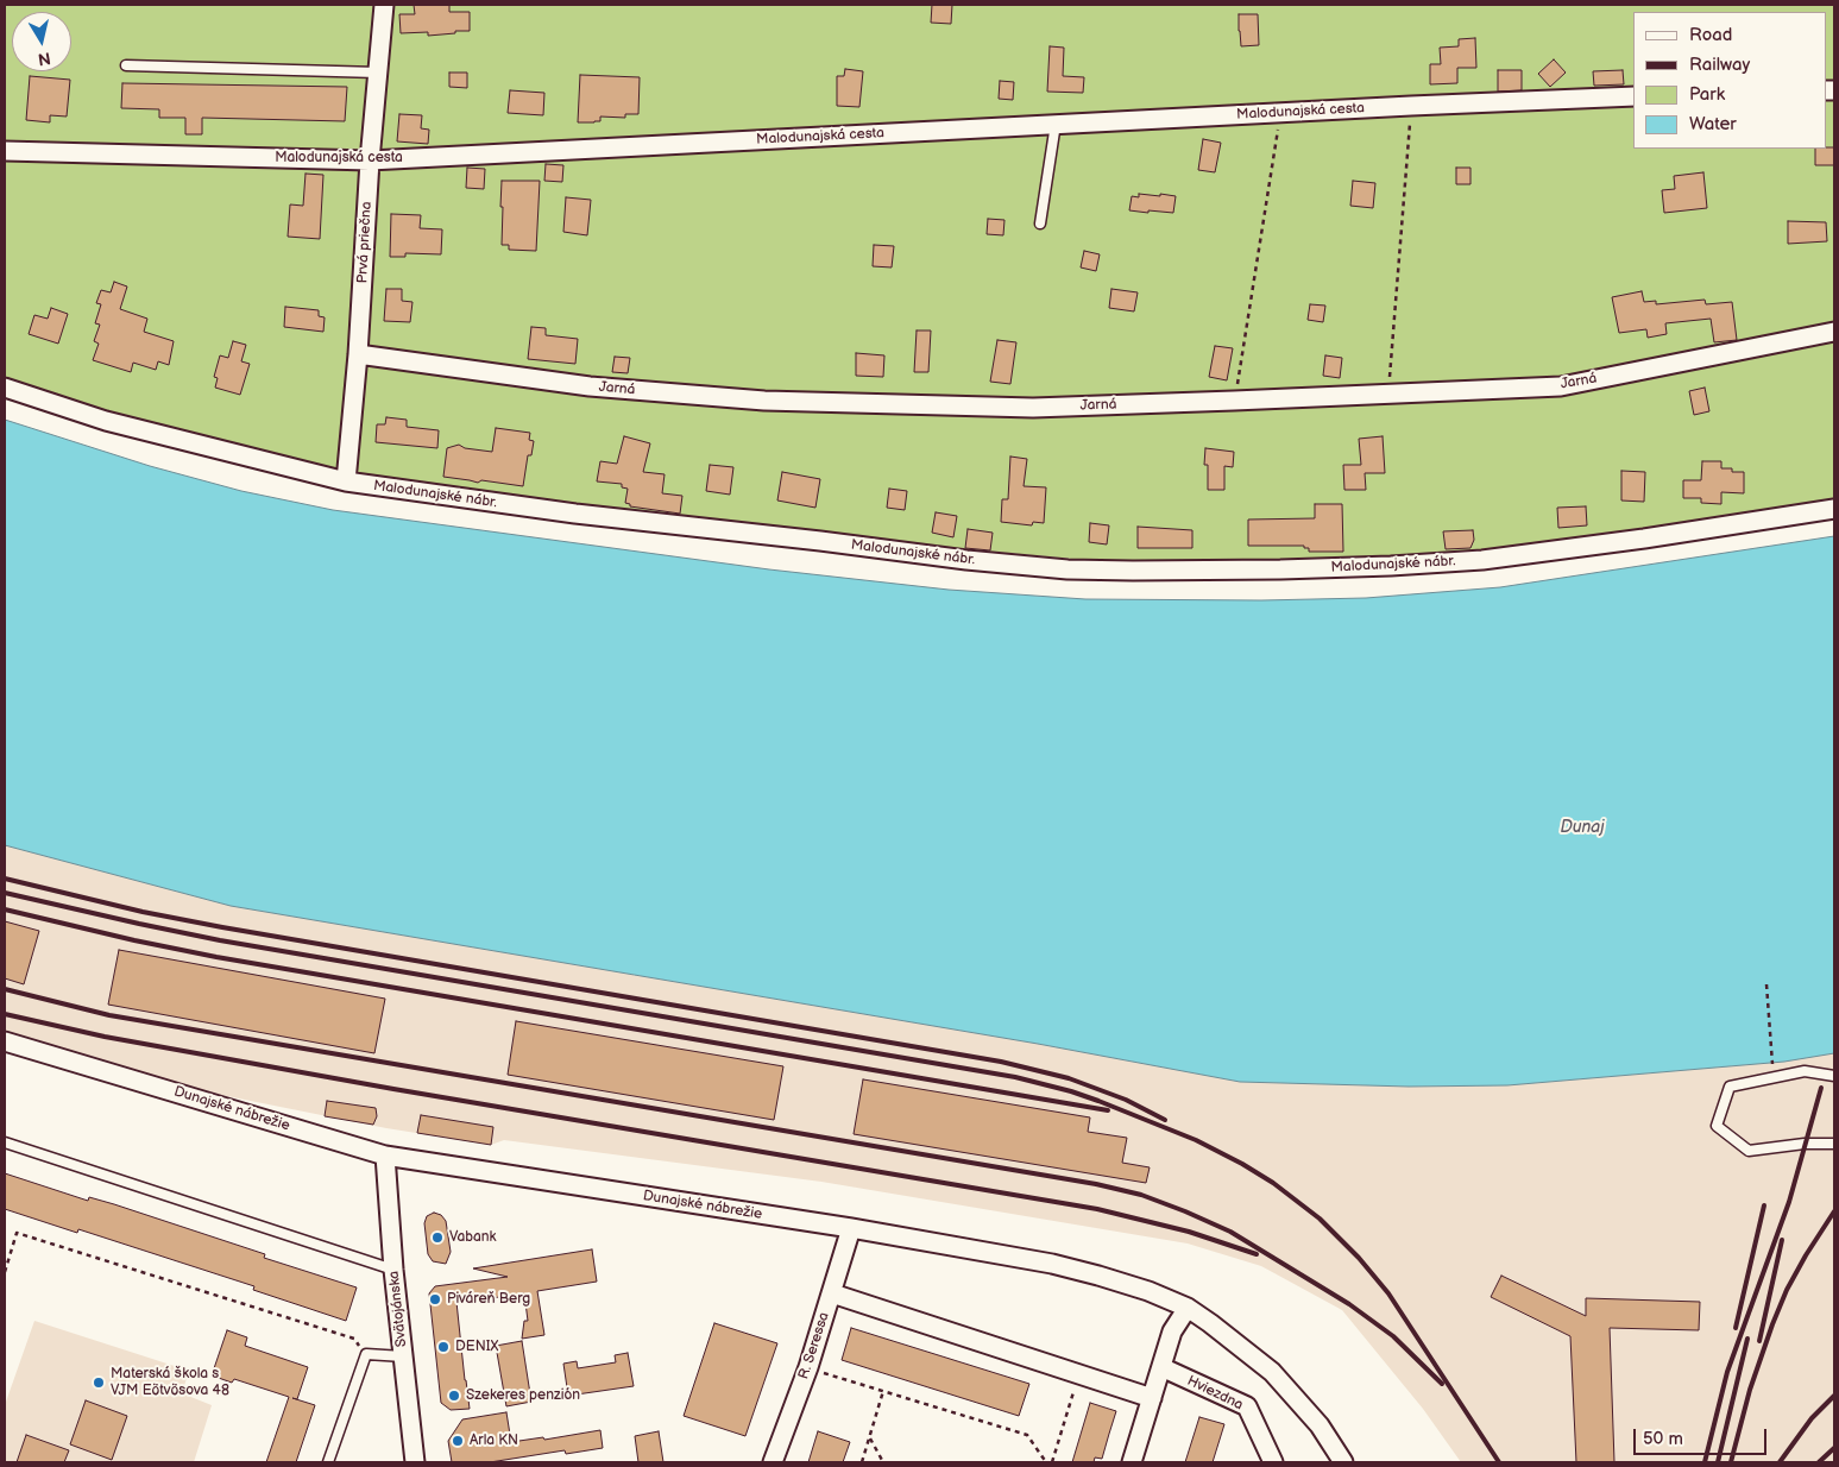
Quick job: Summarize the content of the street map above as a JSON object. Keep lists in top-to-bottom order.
{
  "streets": {
    "street": [
      "Malodunajská cesta",
      "Prvá priečna",
      "Jarná",
      "Malodunajské nábr.",
      "Dunajské nábrežie",
      "Svätojánska",
      "R. Seressa",
      "Hviezdna"
    ]
  },
  "crossings": [
    ["Malodunajská cesta", "Prvá priečna"],
    ["Prvá priečna", "Jarná"],
    ["Prvá priečna", "Malodunajské nábr."],
    ["Dunajské nábrežie", "Svätojánska"],
    ["Dunajské nábrežie", "R. Seressa"]
  ],
  "water": ["Dunaj"],
  "places": [
    "Vabank",
    "Piváreň Berg",
    "DENIX",
    "Materská škola s VJM Eötvösova 48",
    "Szekeres penzión",
    "Arla KN"
  ],
  "legend": [
    "Road",
    "Railway",
    "Park",
    "Water"
  ],
  "scale_bar": "50 m",
  "north": "bottom"
}
